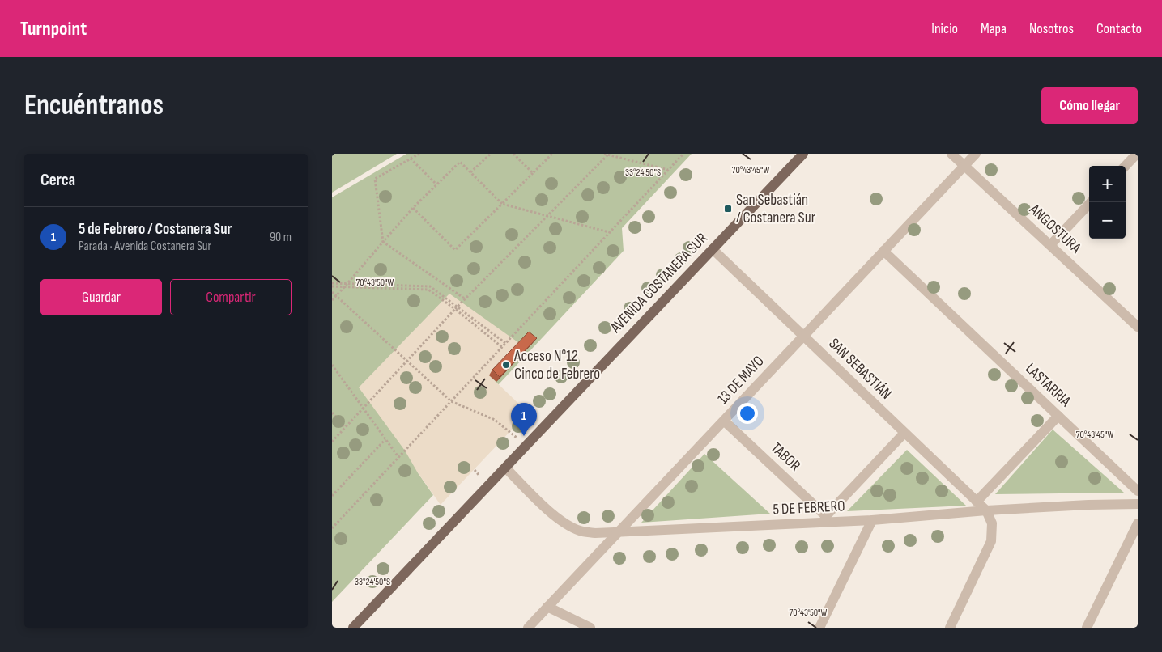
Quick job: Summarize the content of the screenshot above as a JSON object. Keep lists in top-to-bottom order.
{
  "streets": {
    "main road": ["AVENIDA COSTANERA SUR"],
    "street": [
      "ANGOSTURA",
      "SAN SEBASTIÁN",
      "13 DE MAYO",
      "LASTARRIA",
      "TABOR",
      "5 DE FEBRERO"
    ]
  },
  "crossings": [
    ["ANGOSTURA", "13 DE MAYO"],
    ["AVENIDA COSTANERA SUR", "SAN SEBASTIÁN"],
    ["AVENIDA COSTANERA SUR", "5 DE FEBRERO"],
    ["SAN SEBASTIÁN", "13 DE MAYO"],
    ["SAN SEBASTIÁN", "5 DE FEBRERO"],
    ["13 DE MAYO", "LASTARRIA"],
    ["13 DE MAYO", "TABOR"],
    ["13 DE MAYO", "5 DE FEBRERO"],
    ["TABOR", "5 DE FEBRERO"]
  ],
  "places": {
    "transit": ["San Sebastián / Costanera Sur"],
    "other": ["Acceso N°12 Cinco de Febrero"]
  },
  "page": {
    "header": "Turnpoint",
    "nav": [
      "Inicio",
      "Mapa",
      "Nosotros",
      "Contacto"
    ],
    "buttons": [
      "Cómo llegar",
      ["Guardar", "Compartir"]
    ],
    "title": "Encuéntranos",
    "heading": "Cerca",
    "map_buttons": ["+", "−"],
    "list": [
      {
        "mark": "1",
        "name": "5 de Febrero / Costanera Sur",
        "note": "Parada · Avenida Costanera Sur",
        "value": "90 m"
      }
    ],
    "pins": "1"
  },
  "coordinates": ["70°43'45\"W", "33°24'50\"S", "70°43'50\"W"]
}
